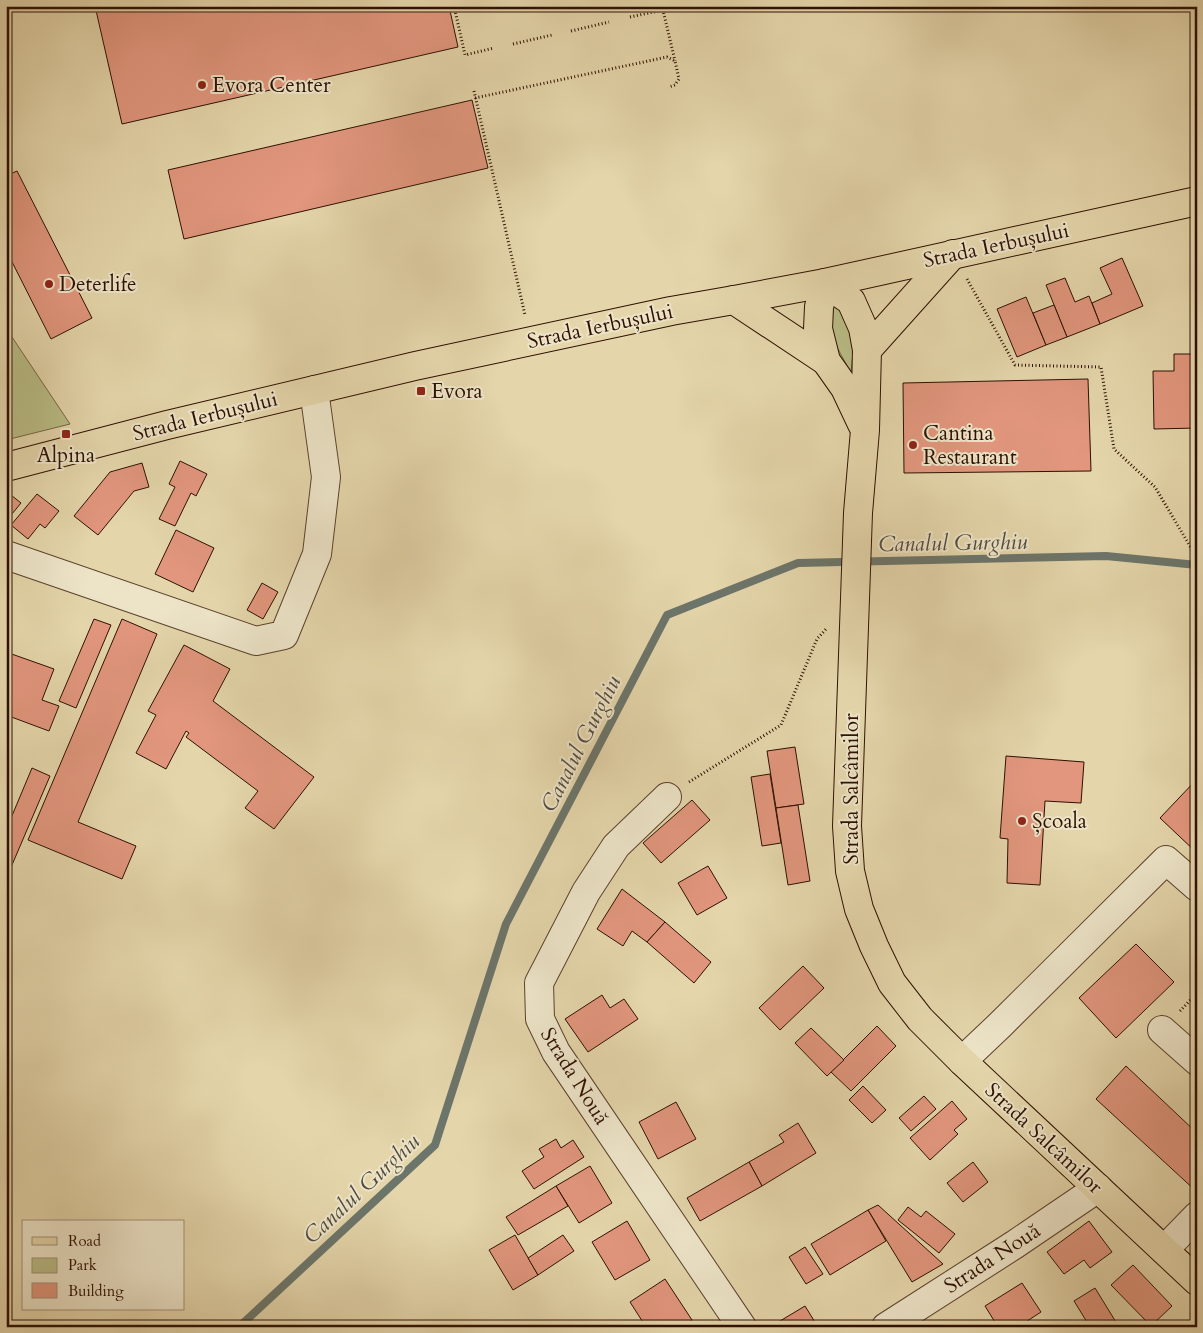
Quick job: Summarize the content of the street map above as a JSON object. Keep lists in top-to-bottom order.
{
  "streets": {
    "main road": ["Strada Ierbușului", "Strada Salcâmilor"],
    "street": ["Strada Nouă"]
  },
  "crossings": [
    ["Strada Ierbușului", "Strada Salcâmilor"],
    ["Strada Salcâmilor", "Strada Nouă"]
  ],
  "water": ["Canalul Gurghiu"],
  "places": {
    "other": [
      "Evora Center",
      "Deterlife",
      "Cantina Restaurant",
      "Școala"
    ],
    "transit": ["Evora", "Alpina"]
  },
  "legend": ["Road", "Park", "Building"]
}
